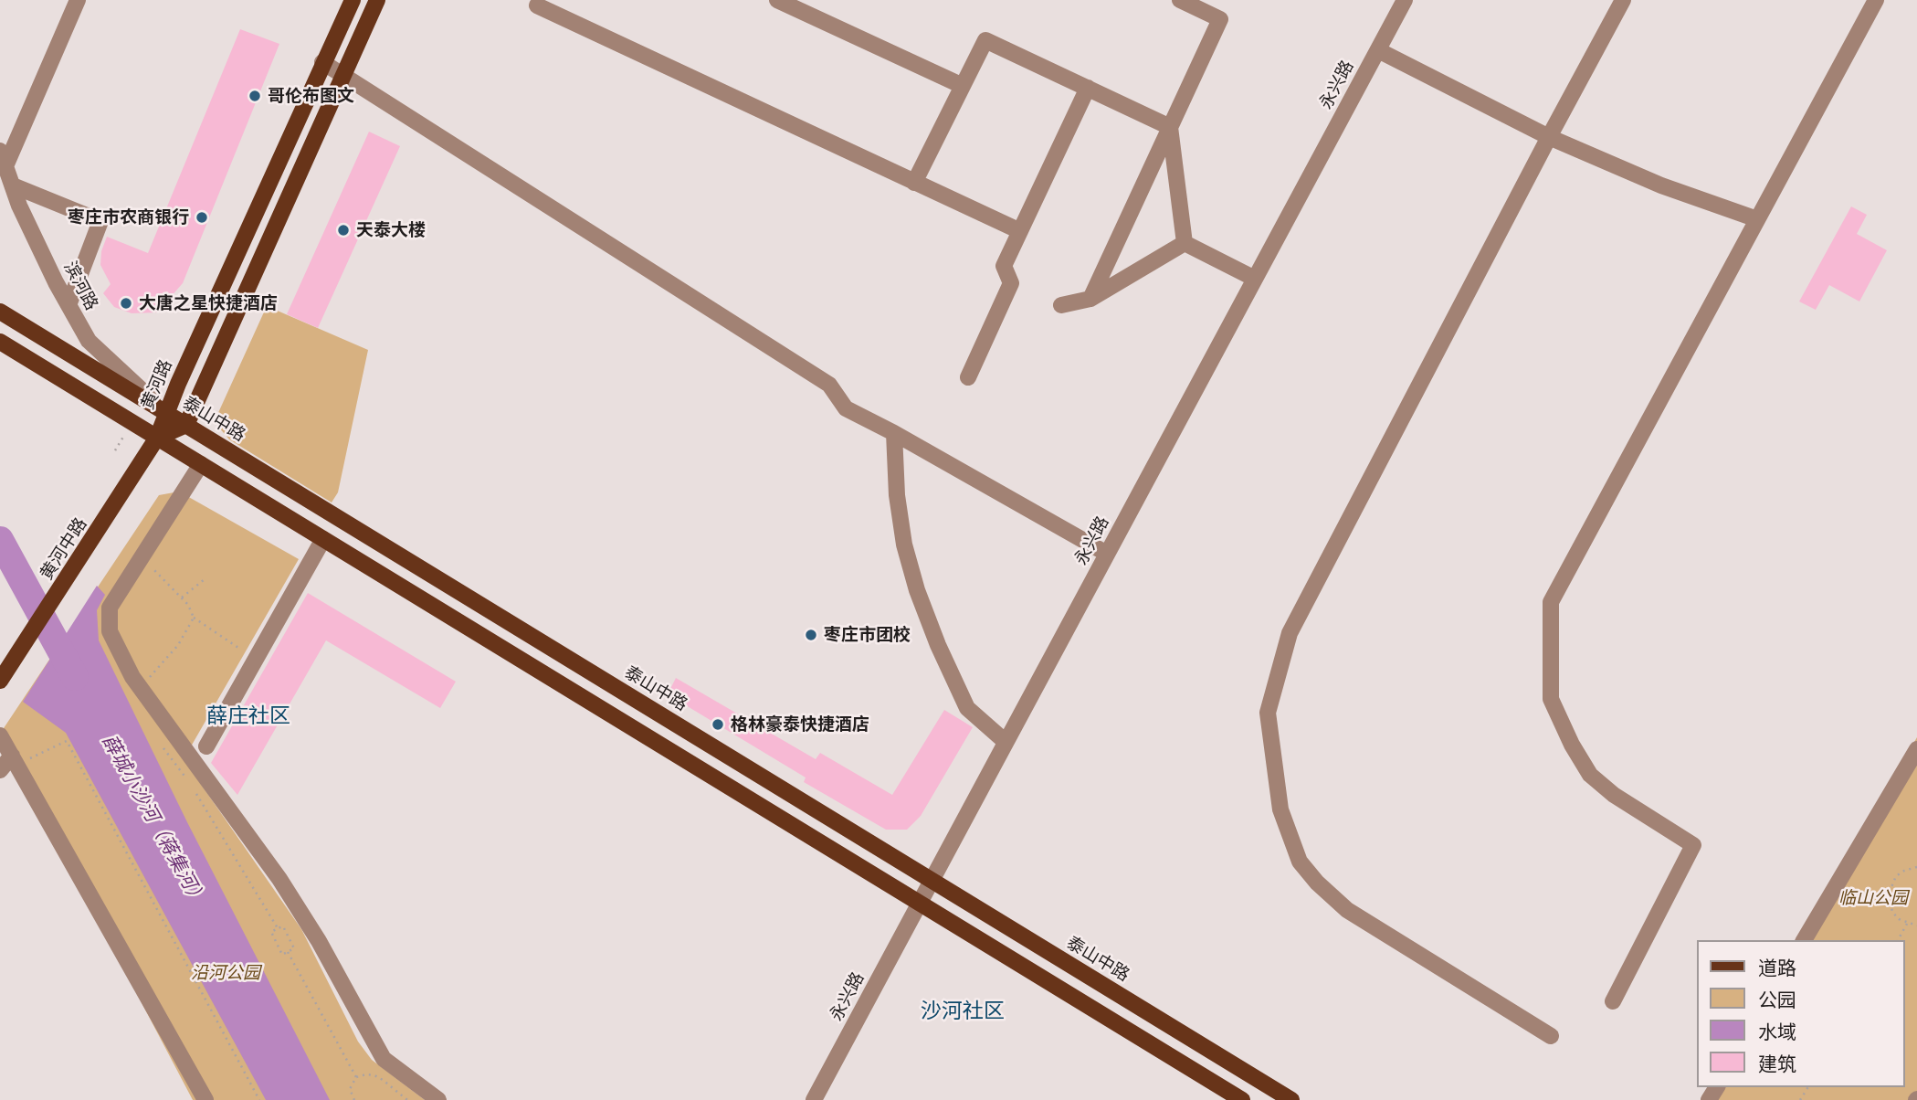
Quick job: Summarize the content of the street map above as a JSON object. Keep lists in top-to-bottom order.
{
  "streets": {
    "main road": ["黄河路", "泰山中路", "黄河中路"],
    "street": ["永兴路", "滨河路"]
  },
  "crossings": [
    ["永兴路", "泰山中路"],
    ["滨河路", "黄河路"],
    ["滨河路", "泰山中路"],
    ["黄河路", "泰山中路"],
    ["黄河路", "黄河中路"]
  ],
  "districts": ["薛庄社区", "沙河社区"],
  "water": ["薛城小沙河（蒋集河）"],
  "parks": ["临山公园", "沿河公园"],
  "places": [
    "哥伦布图文",
    "枣庄市农商银行",
    "天泰大楼",
    "大唐之星快捷酒店",
    "枣庄市团校",
    "格林豪泰快捷酒店"
  ],
  "legend": [
    "道路",
    "公园",
    "水域",
    "建筑"
  ]
}
